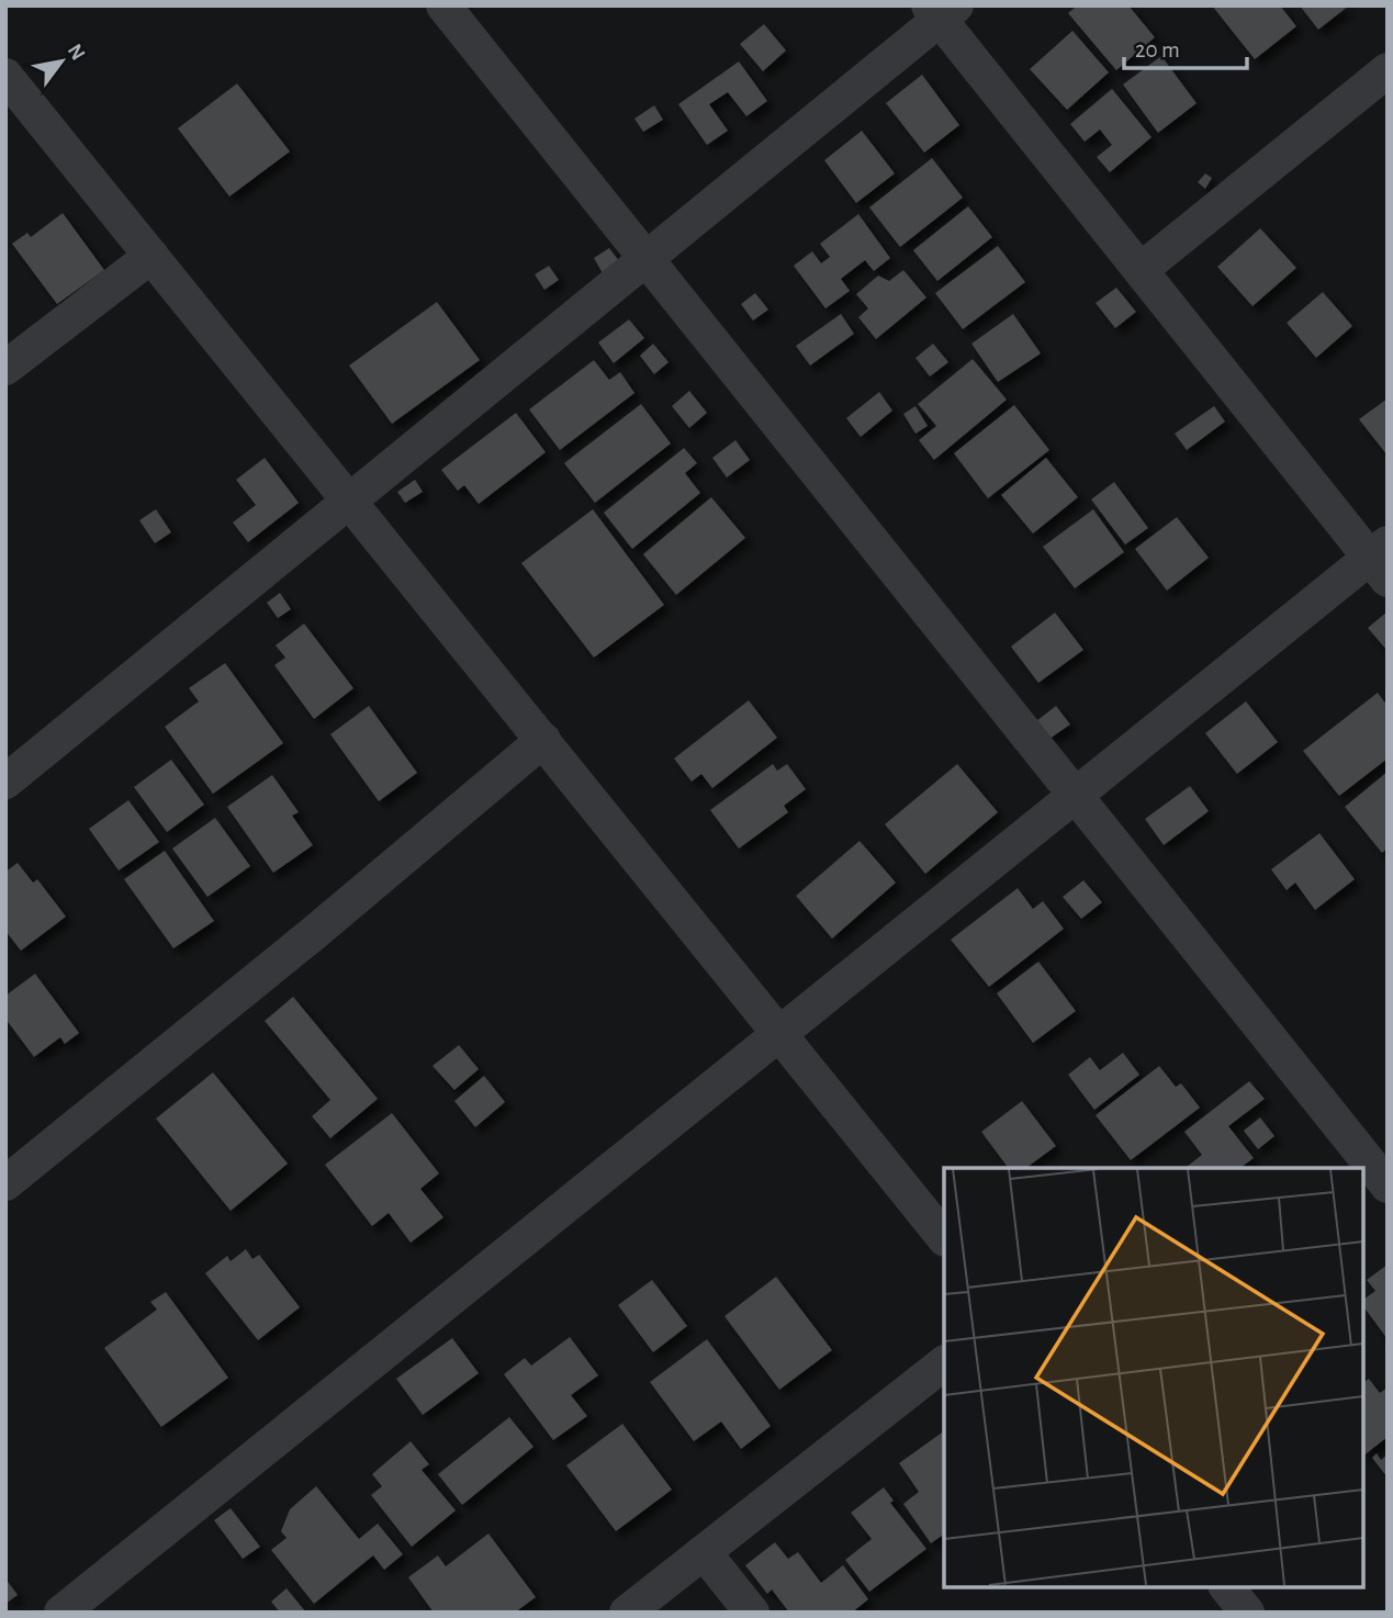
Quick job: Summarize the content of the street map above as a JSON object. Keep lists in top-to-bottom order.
{
  "scale_bar": "20 m",
  "north": "top right"
}
